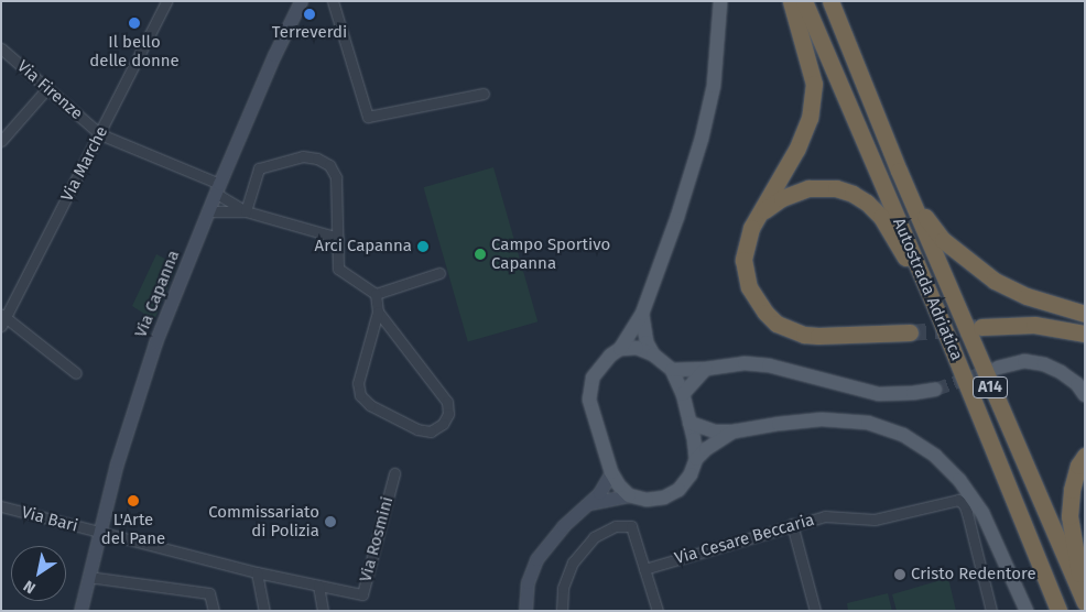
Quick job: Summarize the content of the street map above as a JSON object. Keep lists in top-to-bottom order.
{
  "streets": {
    "highway": ["Autostrada Adriatica", "A14"],
    "main road": ["Via Capanna"],
    "street": [
      "Via Firenze",
      "Via Marche",
      "Via Bari",
      "Via Rosmini",
      "Via Cesare Beccaria"
    ]
  },
  "crossings": [
    ["Via Firenze", "Via Marche"],
    ["Via Firenze", "Via Capanna"],
    ["Via Capanna", "Via Bari"],
    ["Via Capanna", "Via Rosmini"],
    ["Via Bari", "Via Rosmini"]
  ],
  "places": [
    "Terreverdi",
    "Il bello delle donne",
    "Arci Capanna",
    "Campo Sportivo Capanna",
    "L'Arte del Pane",
    "Commissariato di Polizia",
    "Cristo Redentore"
  ],
  "north": "bottom left"
}
